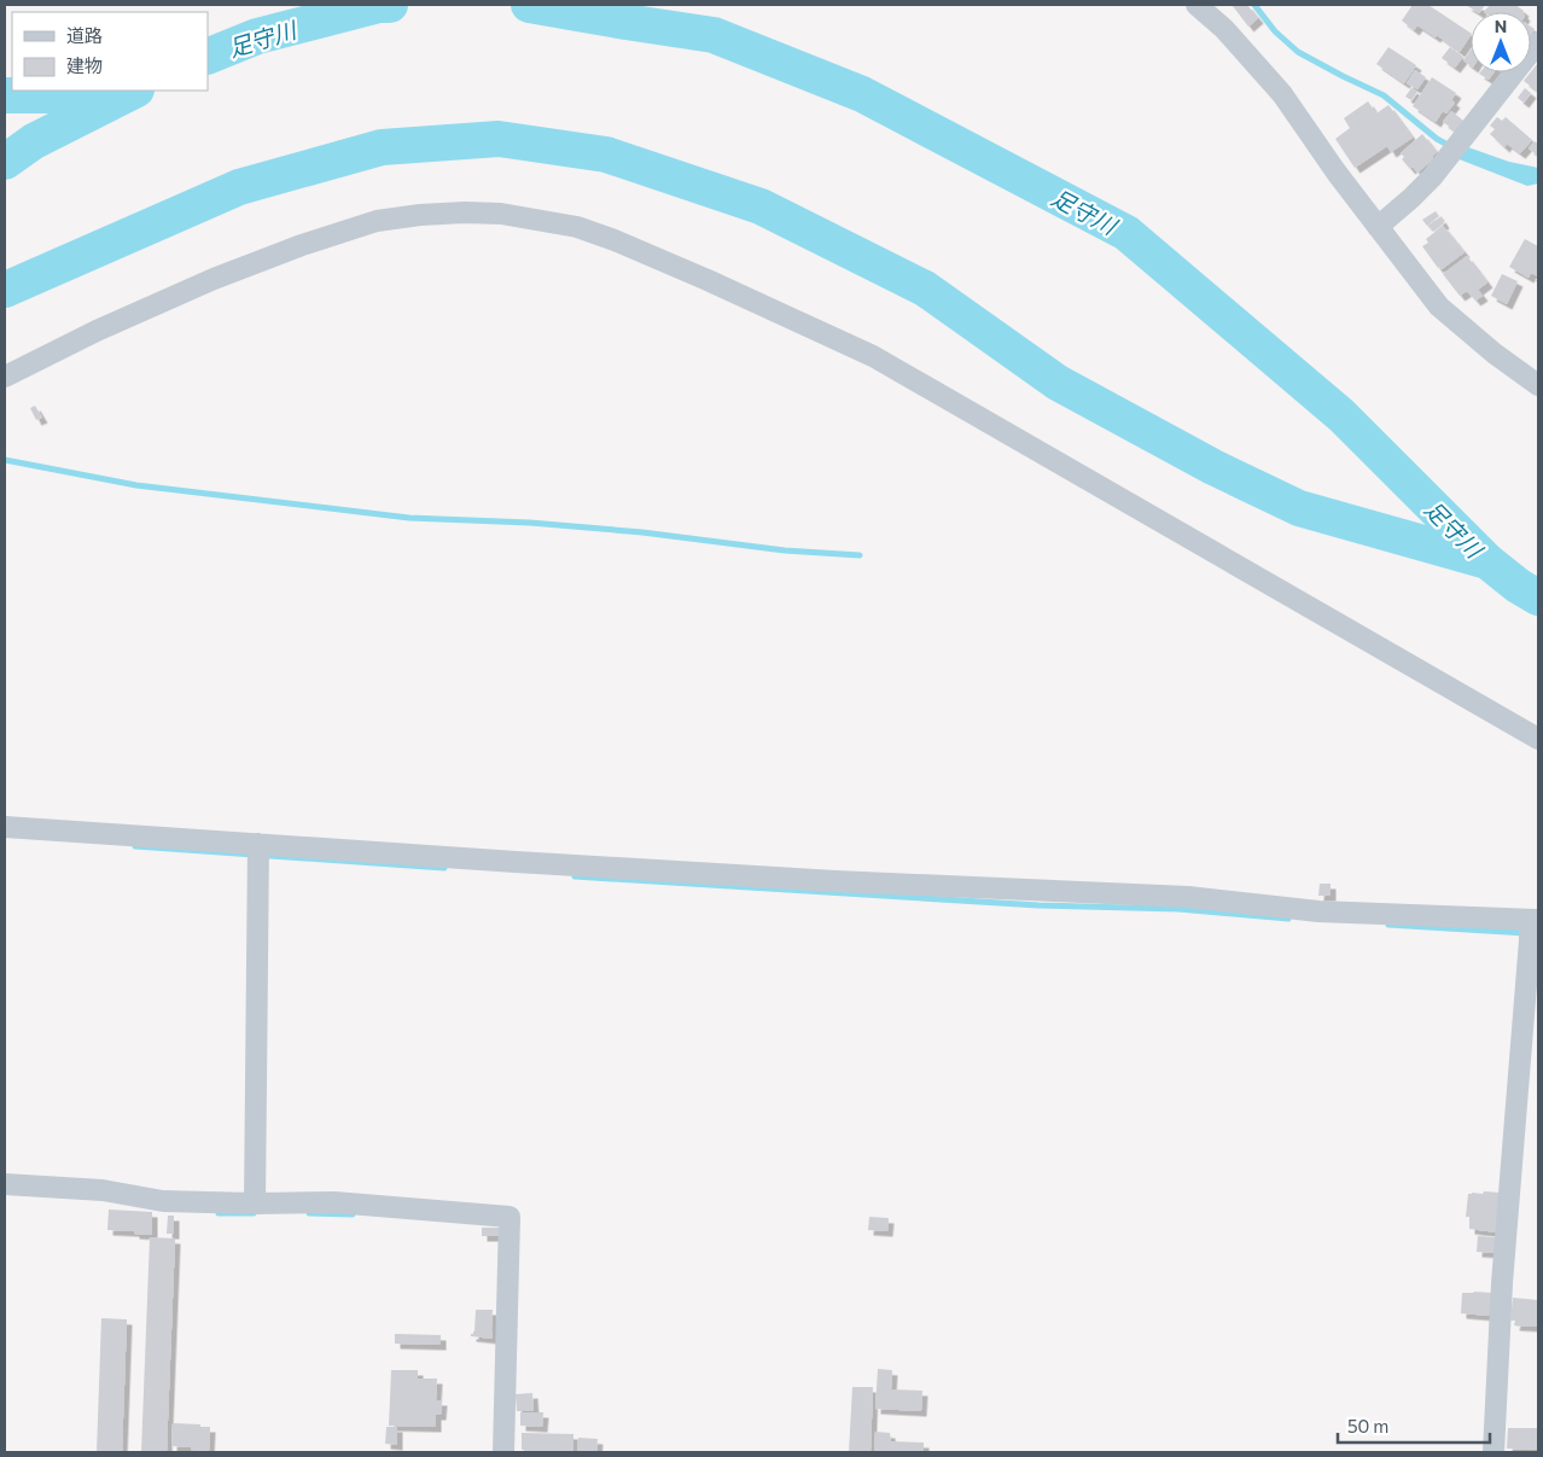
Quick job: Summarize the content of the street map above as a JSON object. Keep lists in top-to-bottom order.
{
  "water": ["足守川"],
  "legend": ["道路", "建物"],
  "scale_bar": "50 m",
  "north": "top"
}
